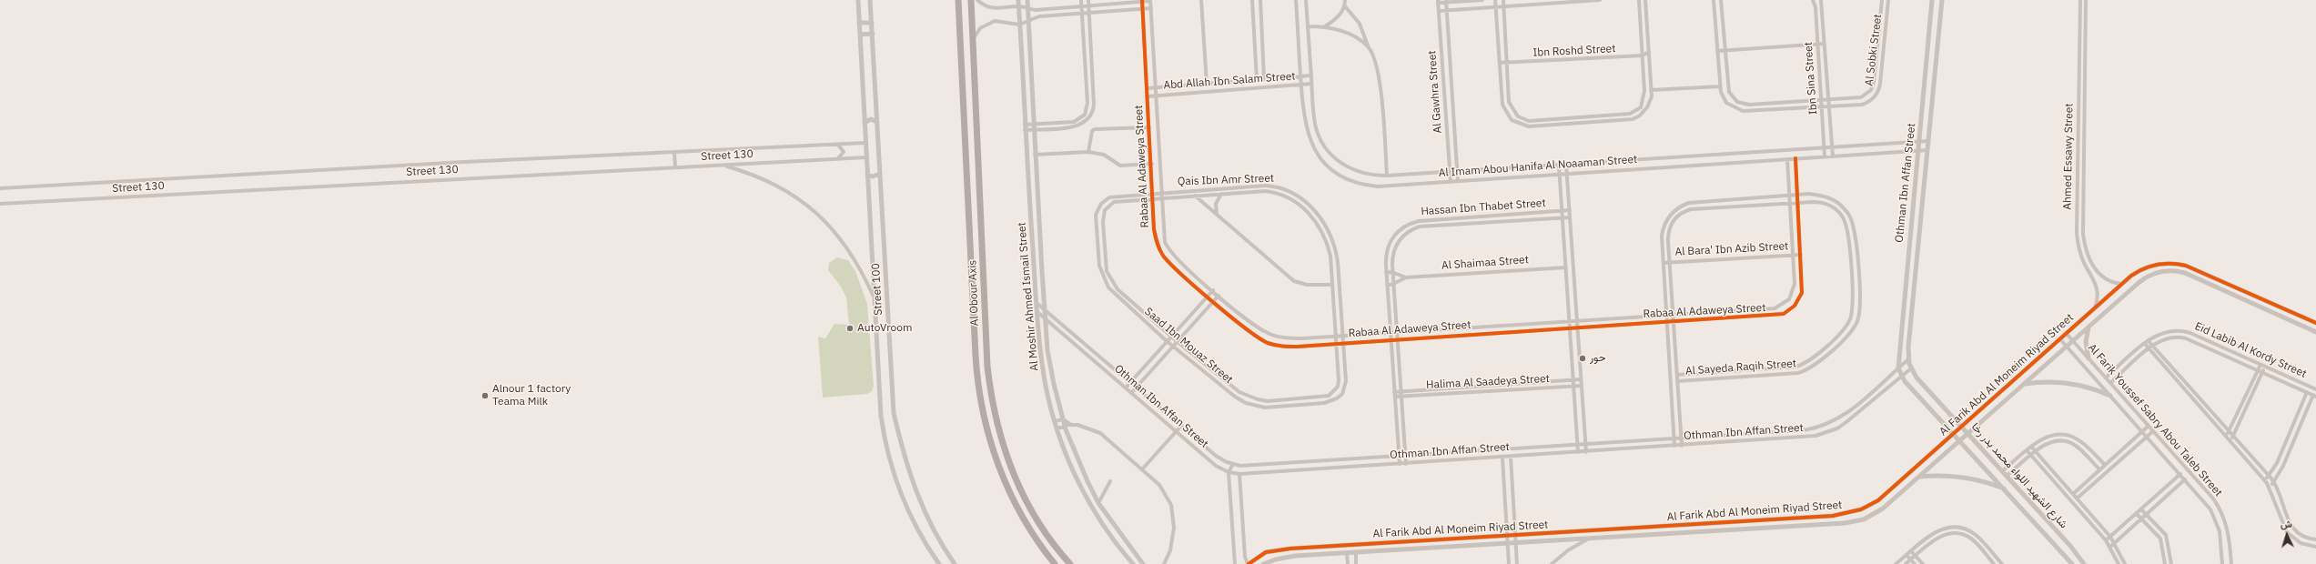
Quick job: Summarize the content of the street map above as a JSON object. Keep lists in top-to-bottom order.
{
  "streets": {
    "highway": ["Al Obour Axis"],
    "street": [
      "Al Sobki Street",
      "Ibn Roshd Street",
      "Ibn Sina Street",
      "Abd Allah Ibn Salam Street",
      "Al Gawhra Street",
      "Street 130",
      "Ahmed Essawy Street",
      "Rabaa Al Adaweya Street",
      "Al Imam Abou Hanifa Al Noaaman Street",
      "Qais Ibn Amr Street",
      "Othman Ibn Affan Street",
      "Hassan Ibn Thabet Street",
      "Al Bara' Ibn Azib Street",
      "Al Shaimaa Street",
      "Street 100",
      "Al Moshir Ahmed Ismail Street",
      "Saad Ibn Mouaz Street",
      "Eid Labib Al Kordy Street",
      "Al Sayeda Raqih Street",
      "Al Farik Abd Al Moneim Riyad Street",
      "Halima Al Saadeya Street",
      "Al Farik Youssef Sabry Abou Taleb Street",
      "شارع الشهيد اللواء محمد بدر رخا"
    ]
  },
  "crossings": [
    ["Al Sobki Street", "Ibn Sina Street"],
    ["Ibn Sina Street", "Al Imam Abou Hanifa Al Noaaman Street"],
    ["Abd Allah Ibn Salam Street", "Rabaa Al Adaweya Street"],
    ["Abd Allah Ibn Salam Street", "Al Imam Abou Hanifa Al Noaaman Street"],
    ["Al Gawhra Street", "Al Imam Abou Hanifa Al Noaaman Street"],
    ["Street 130", "Street 100"],
    ["Ahmed Essawy Street", "Al Farik Abd Al Moneim Riyad Street"],
    ["Rabaa Al Adaweya Street", "Al Imam Abou Hanifa Al Noaaman Street"],
    ["Rabaa Al Adaweya Street", "Qais Ibn Amr Street"],
    ["Rabaa Al Adaweya Street", "Hassan Ibn Thabet Street"],
    ["Rabaa Al Adaweya Street", "Al Bara' Ibn Azib Street"],
    ["Rabaa Al Adaweya Street", "Saad Ibn Mouaz Street"],
    ["Rabaa Al Adaweya Street", "Al Sayeda Raqih Street"],
    ["Al Imam Abou Hanifa Al Noaaman Street", "Othman Ibn Affan Street"],
    ["Qais Ibn Amr Street", "Saad Ibn Mouaz Street"],
    ["Othman Ibn Affan Street", "Hassan Ibn Thabet Street"],
    ["Othman Ibn Affan Street", "Al Moshir Ahmed Ismail Street"],
    ["Othman Ibn Affan Street", "Al Sayeda Raqih Street"],
    ["Othman Ibn Affan Street", "شارع الشهيد اللواء محمد بدر رخا"],
    ["Hassan Ibn Thabet Street", "Al Shaimaa Street"],
    ["Hassan Ibn Thabet Street", "Halima Al Saadeya Street"],
    ["Al Bara' Ibn Azib Street", "Al Sayeda Raqih Street"],
    ["Eid Labib Al Kordy Street", "Al Farik Youssef Sabry Abou Taleb Street"],
    ["Al Farik Abd Al Moneim Riyad Street", "Al Farik Youssef Sabry Abou Taleb Street"],
    ["Al Farik Abd Al Moneim Riyad Street", "شارع الشهيد اللواء محمد بدر رخا"]
  ],
  "places": ["AutoVroom", "حور", "Alnour 1 factory Teama Milk"],
  "north": "top"
}
